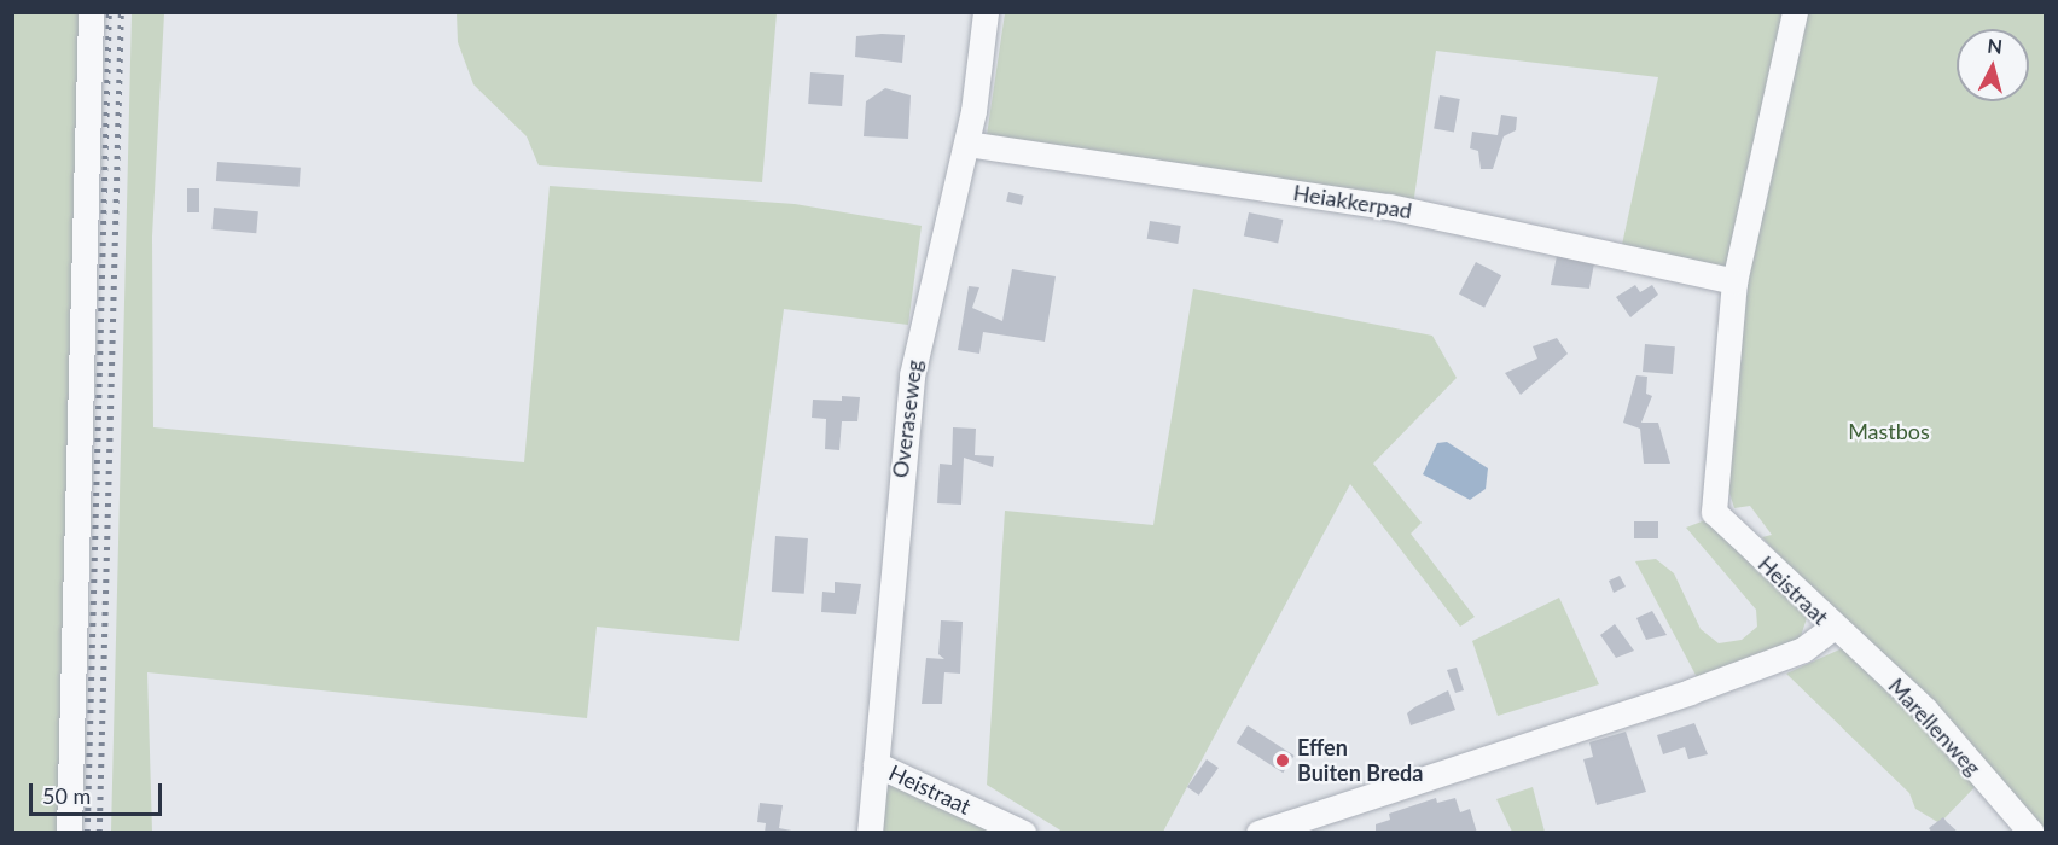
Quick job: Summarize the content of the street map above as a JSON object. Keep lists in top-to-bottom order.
{
  "streets": {
    "street": [
      "Heiakkerpad",
      "Overaseweg",
      "Heistraat",
      "Marellenweg"
    ]
  },
  "crossings": [
    ["Heiakkerpad", "Overaseweg"],
    ["Heiakkerpad", "Heistraat"],
    ["Overaseweg", "Heistraat"],
    ["Heistraat", "Marellenweg"]
  ],
  "parks": ["Mastbos"],
  "places": ["Effen Buiten Breda"],
  "scale_bar": "50 m",
  "north": "top"
}
